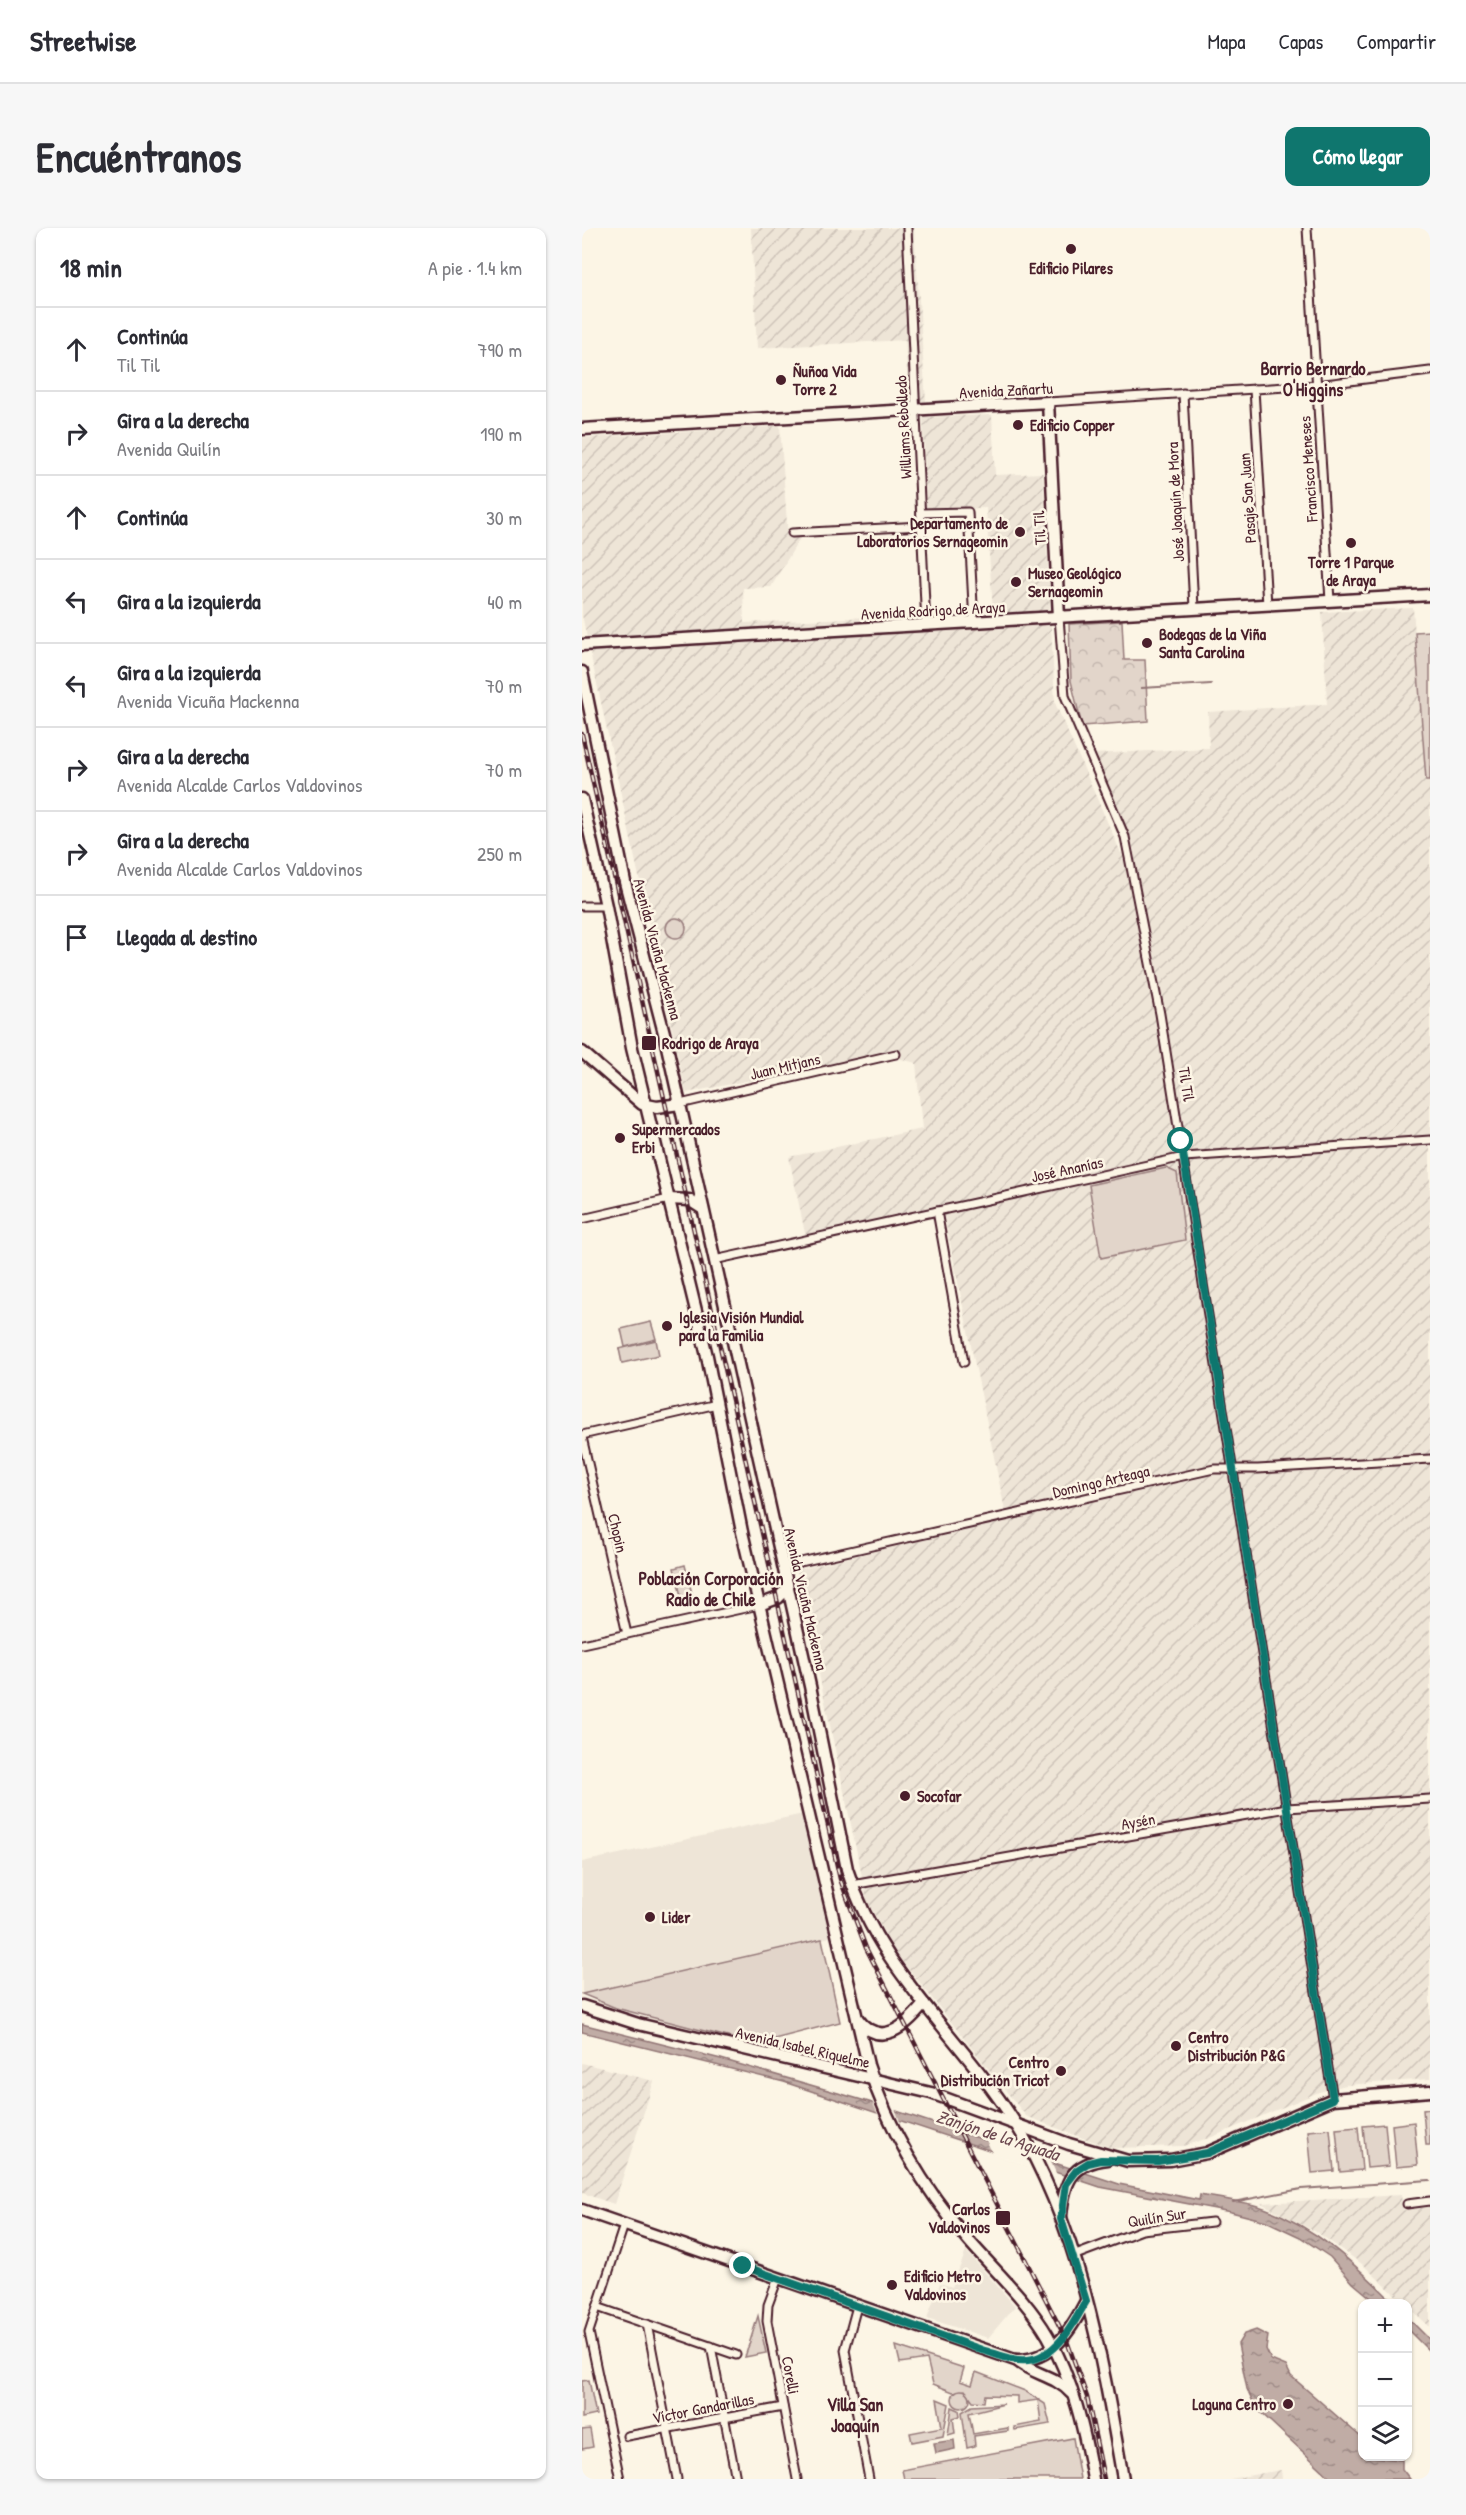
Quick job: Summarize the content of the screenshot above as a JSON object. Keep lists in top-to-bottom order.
{
  "streets": {
    "main road": [
      "Avenida Zañartu",
      "Til Til",
      "Avenida Rodrigo de Araya",
      "Avenida Vicuña Mackenna",
      "Avenida Isabel Riquelme"
    ],
    "street": [
      "Williams Rebolledo",
      "Francisco Meneses",
      "Pasaje San Juan",
      "José Joaquín de Mora",
      "Juan Mitjans",
      "José Ananías",
      "Domingo Arteaga",
      "Chopin",
      "Aysén",
      "Quilín Sur",
      "Corelli",
      "Víctor Gandarillas"
    ]
  },
  "crossings": [
    ["Avenida Zañartu", "Williams Rebolledo"],
    ["Avenida Zañartu", "Francisco Meneses"],
    ["Avenida Zañartu", "Pasaje San Juan"],
    ["Avenida Zañartu", "José Joaquín de Mora"],
    ["Avenida Zañartu", "Til Til"],
    ["Williams Rebolledo", "Avenida Rodrigo de Araya"],
    ["Francisco Meneses", "Avenida Rodrigo de Araya"],
    ["Pasaje San Juan", "Avenida Rodrigo de Araya"],
    ["José Joaquín de Mora", "Avenida Rodrigo de Araya"],
    ["Til Til", "Avenida Rodrigo de Araya"],
    ["Til Til", "José Ananías"],
    ["Til Til", "Domingo Arteaga"],
    ["Til Til", "Aysén"],
    ["Avenida Vicuña Mackenna", "Juan Mitjans"],
    ["Avenida Vicuña Mackenna", "José Ananías"],
    ["Avenida Vicuña Mackenna", "Domingo Arteaga"],
    ["Avenida Vicuña Mackenna", "Aysén"],
    ["Avenida Vicuña Mackenna", "Avenida Isabel Riquelme"],
    ["Avenida Vicuña Mackenna", "Quilín Sur"],
    ["Corelli", "Víctor Gandarillas"]
  ],
  "districts": ["Barrio Bernardo O'Higgins", "Población Corporación Radio de Chile", "Villa San Joaquín"],
  "water": ["Zanjón de la Aguada"],
  "places": {
    "other": [
      "Edificio Pilares",
      "Ñuñoa Vida Torre 2",
      "Edificio Copper",
      "Departamento de Laboratorios Sernageomin",
      "Torre 1 Parque de Araya",
      "Museo Geológico Sernageomin",
      "Bodegas de la Viña Santa Carolina",
      "Supermercados Erbi",
      "Iglesia Visión Mundial para la Familia",
      "Socofar",
      "Lider",
      "Centro Distribución P&G",
      "Centro Distribución Tricot",
      "Edificio Metro Valdovinos",
      "Laguna Centro"
    ],
    "transit": ["Rodrigo de Araya", "Carlos Valdovinos"]
  },
  "page": {
    "header": "Streetwise",
    "nav": ["Mapa", "Capas", "Compartir"],
    "buttons": "Cómo llegar",
    "title": "Encuéntranos",
    "heading": ["18 min", "A pie · 1.4 km"],
    "list": [
      ["Continúa", "Til Til", "790 m"],
      ["Gira a la derecha", "Avenida Quilín", "190 m"],
      ["Continúa", "30 m"],
      ["Gira a la izquierda", "40 m"],
      ["Gira a la izquierda", "Avenida Vicuña Mackenna", "70 m"],
      ["Gira a la derecha", "Avenida Alcalde Carlos Valdovinos", "70 m"],
      ["Gira a la derecha", "Avenida Alcalde Carlos Valdovinos", "250 m"],
      "Llegada al destino"
    ],
    "map_buttons": ["+", "−"]
  }
}
